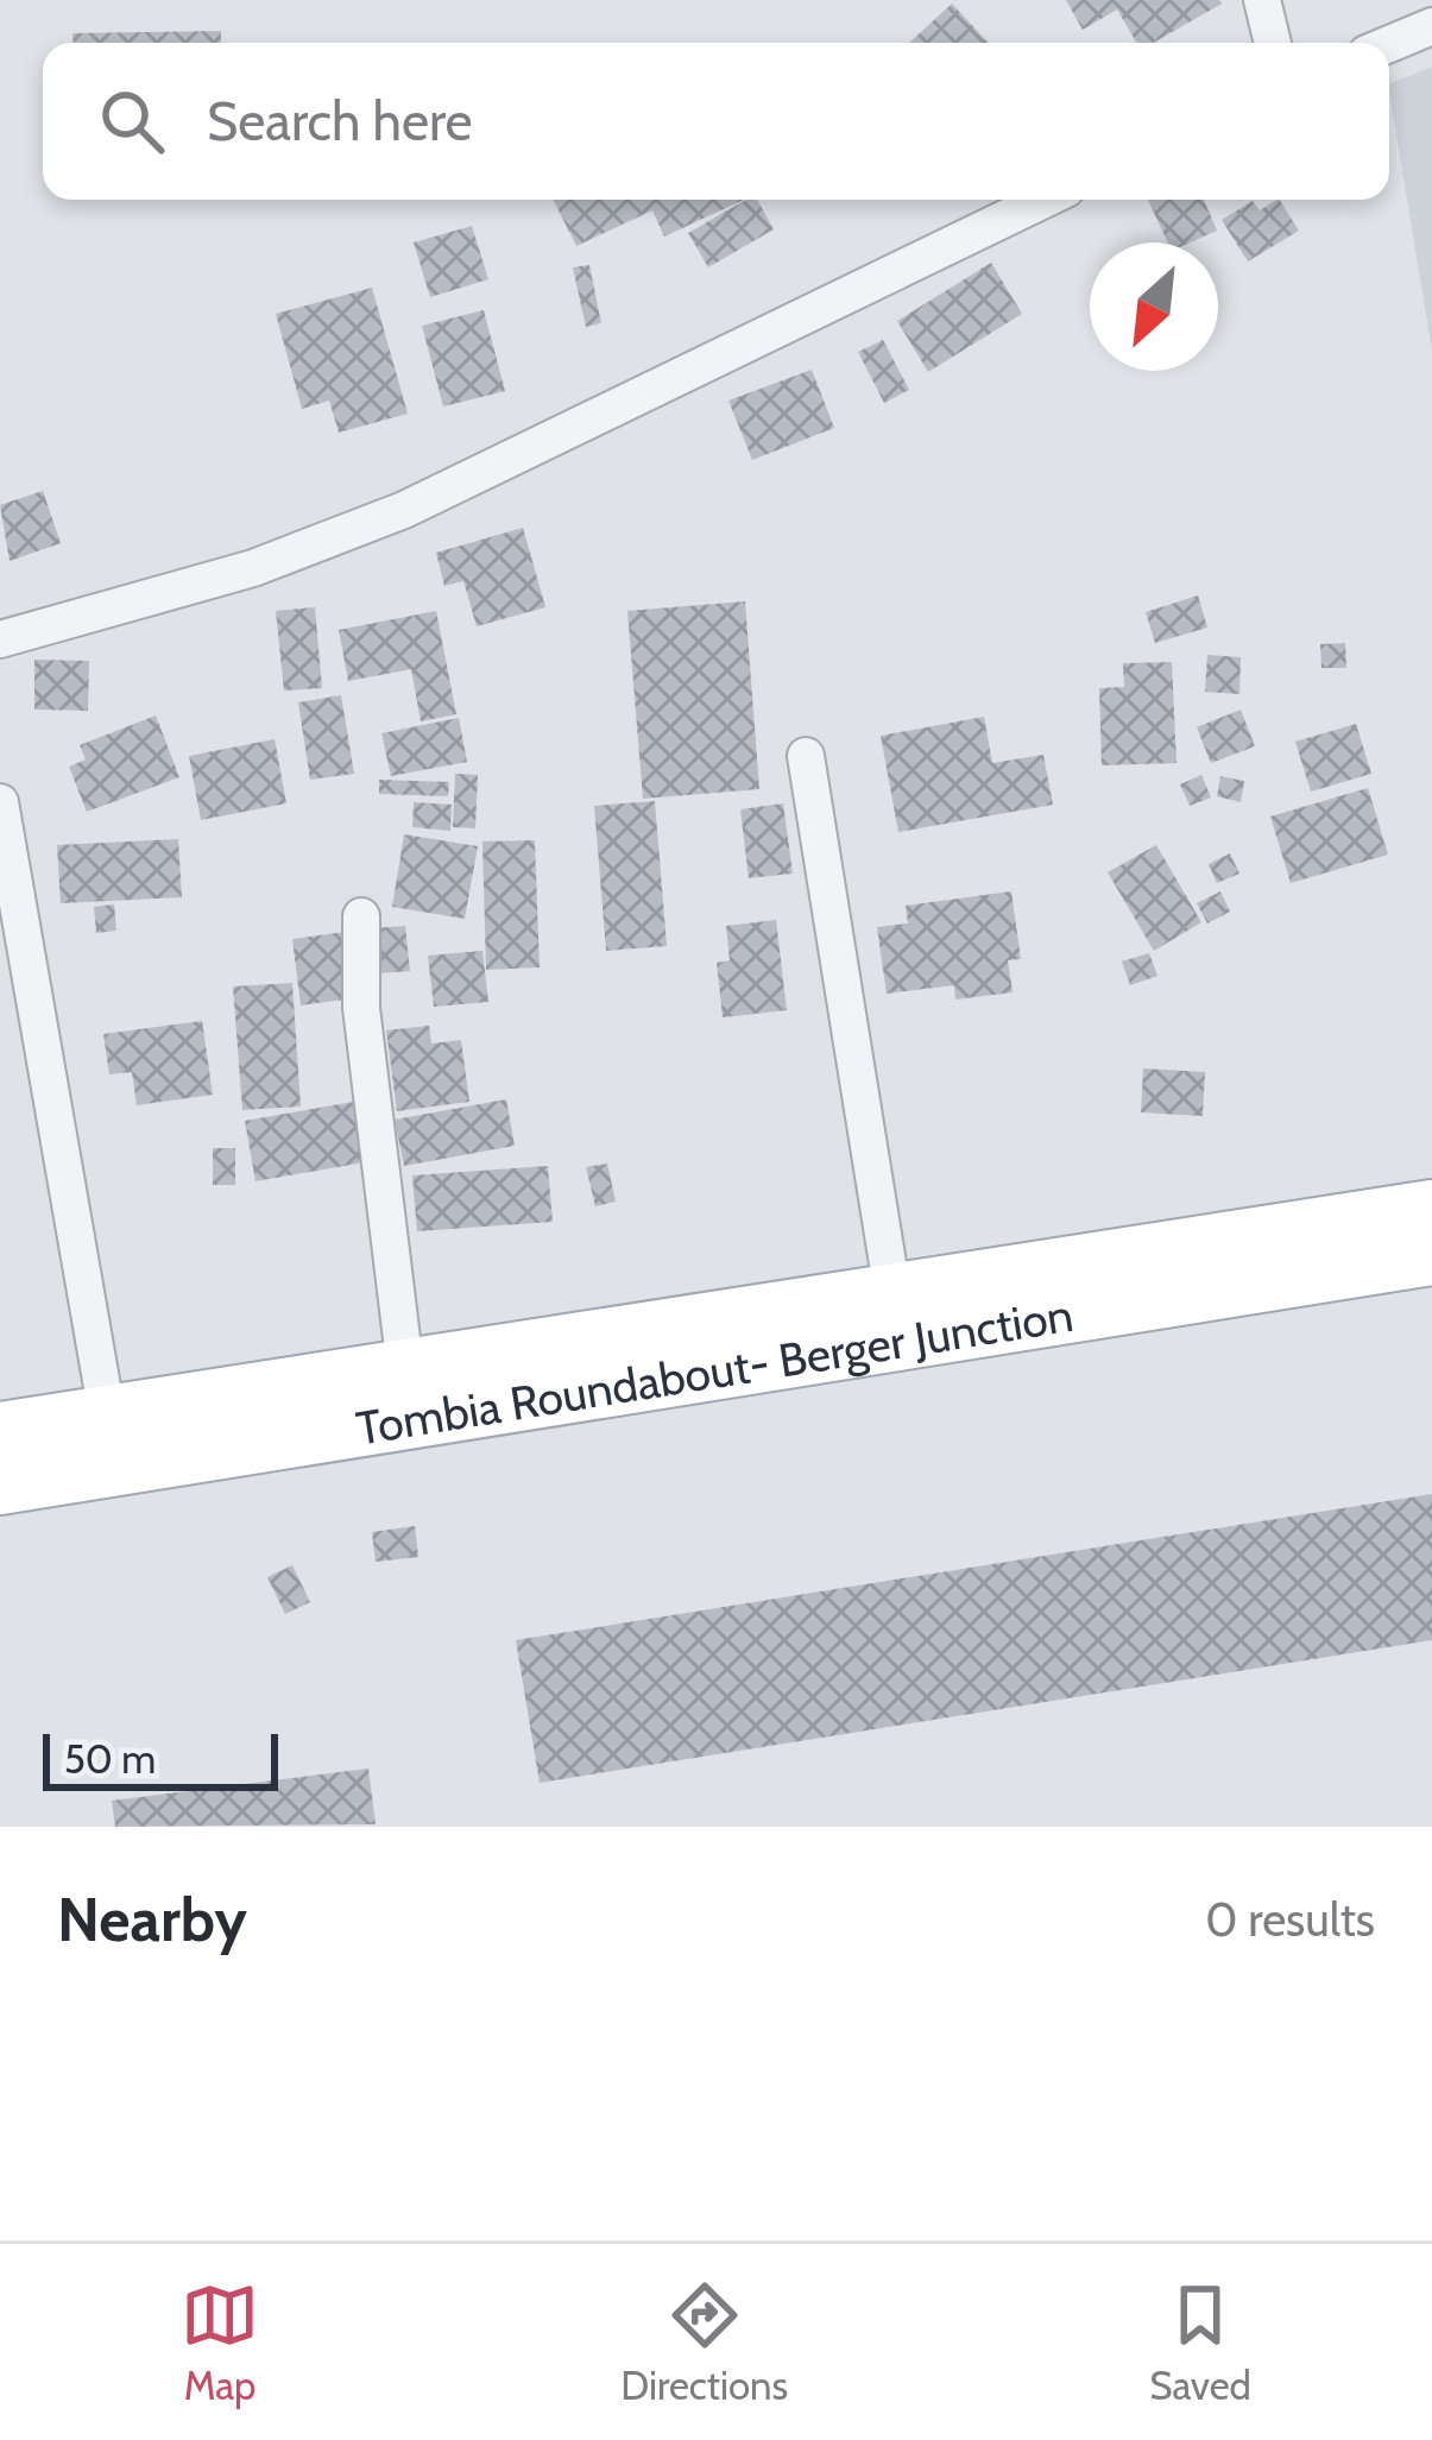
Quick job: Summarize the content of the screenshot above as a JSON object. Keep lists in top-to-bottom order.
{
  "streets": {
    "main road": ["Tombia Roundabout- Berger Junction"]
  },
  "scale_bar": "50 m",
  "north": "bottom left",
  "page": {
    "search": "Search here",
    "scale": "50 m",
    "heading": ["Nearby", "0 results"],
    "nav": ["Map", "Directions", "Saved"]
  }
}
